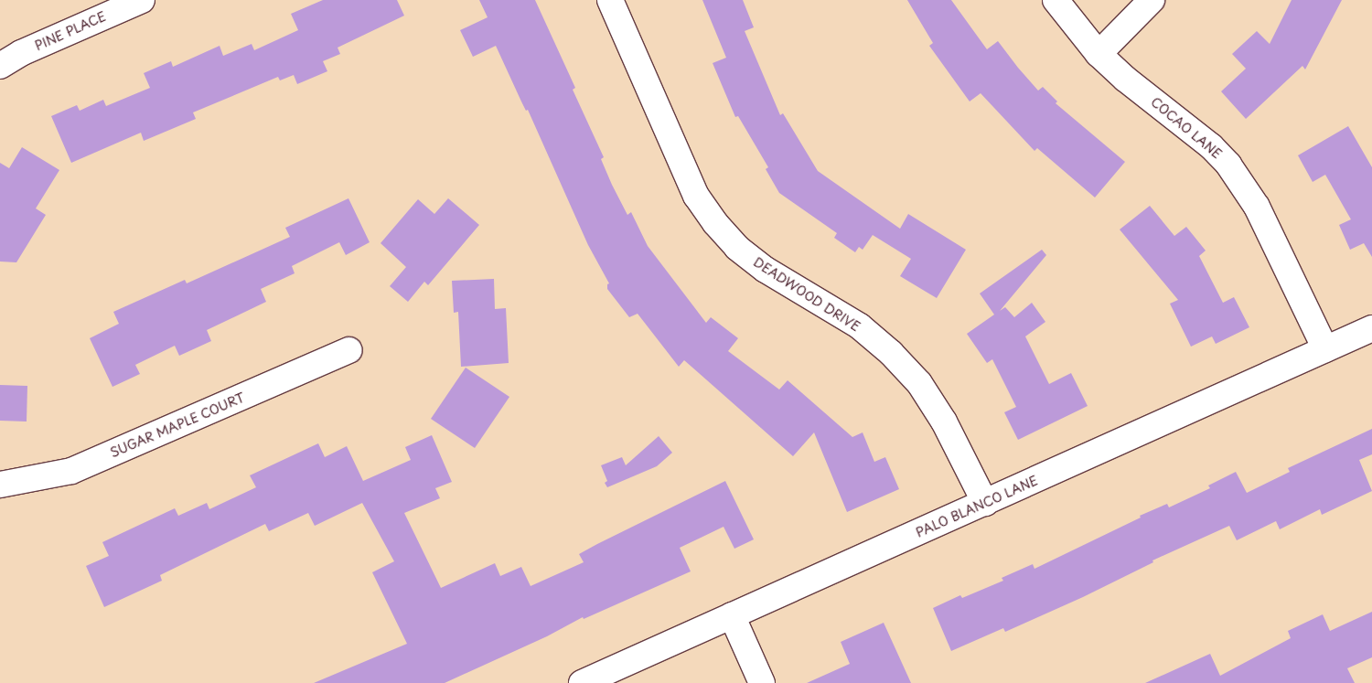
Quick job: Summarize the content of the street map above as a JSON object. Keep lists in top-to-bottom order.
{
  "streets": {
    "street": [
      "PINE PLACE",
      "COCAO LANE",
      "DEADWOOD DRIVE",
      "SUGAR MAPLE COURT",
      "PALO BLANCO LANE"
    ]
  },
  "crossings": [
    ["COCAO LANE", "PALO BLANCO LANE"],
    ["DEADWOOD DRIVE", "PALO BLANCO LANE"]
  ]
}
